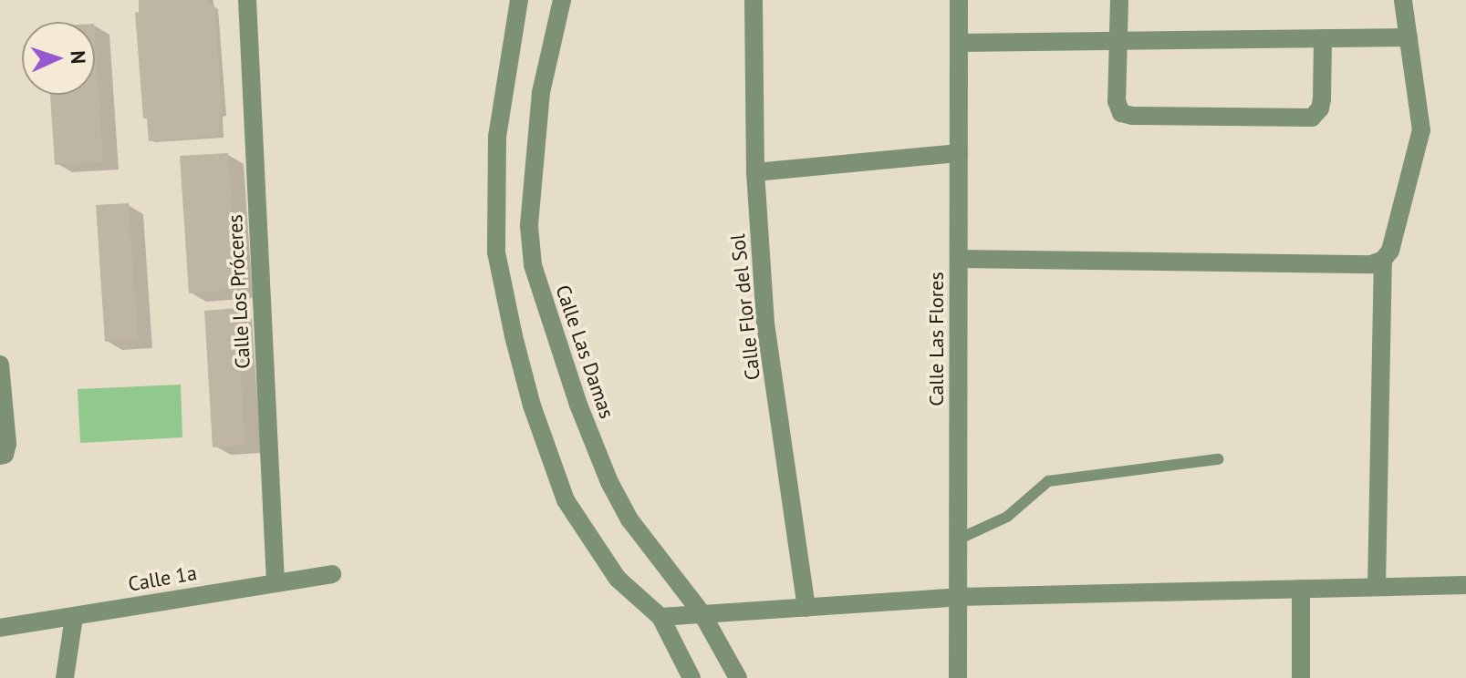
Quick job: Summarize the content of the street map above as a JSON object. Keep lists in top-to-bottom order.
{
  "streets": {
    "street": [
      "Calle Los Próceres",
      "Calle Flor del Sol",
      "Calle Las Flores",
      "Calle Las Damas",
      "Calle 1a"
    ]
  },
  "crossings": [
    ["Calle Los Próceres", "Calle 1a"]
  ],
  "north": "right"
}
